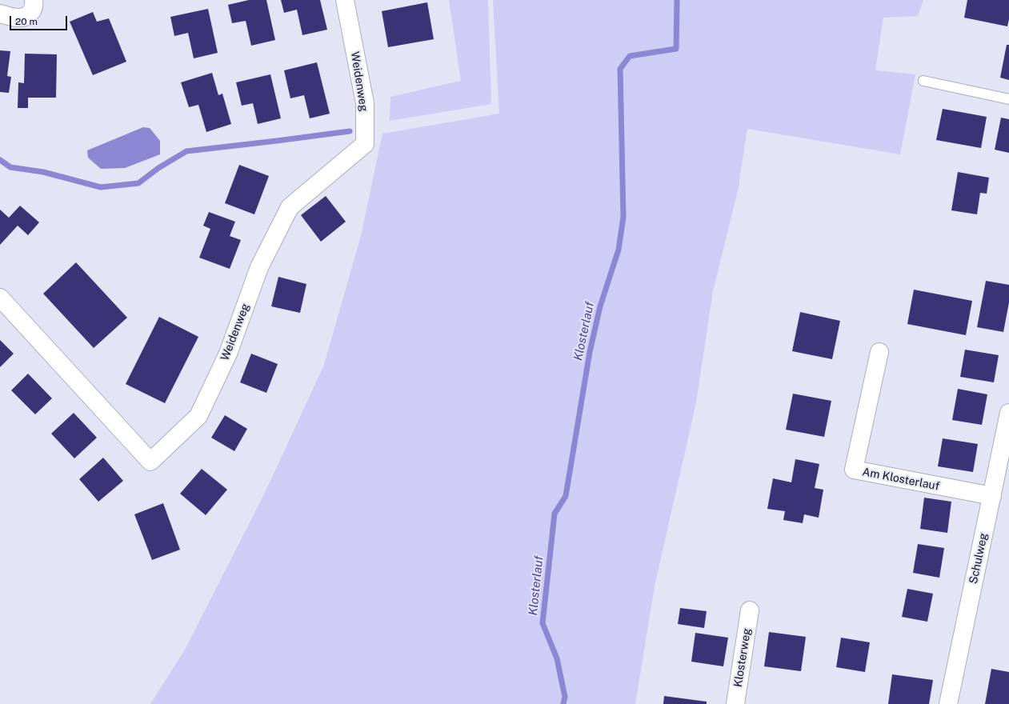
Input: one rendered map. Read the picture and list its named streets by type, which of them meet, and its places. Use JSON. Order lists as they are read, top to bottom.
{
  "streets": {
    "street": [
      "Weidenweg",
      "Am Klosterlauf",
      "Schulweg",
      "Klosterweg"
    ]
  },
  "crossings": [
    ["Am Klosterlauf", "Schulweg"]
  ],
  "water": ["Klosterlauf"],
  "scale_bar": "20 m"
}
